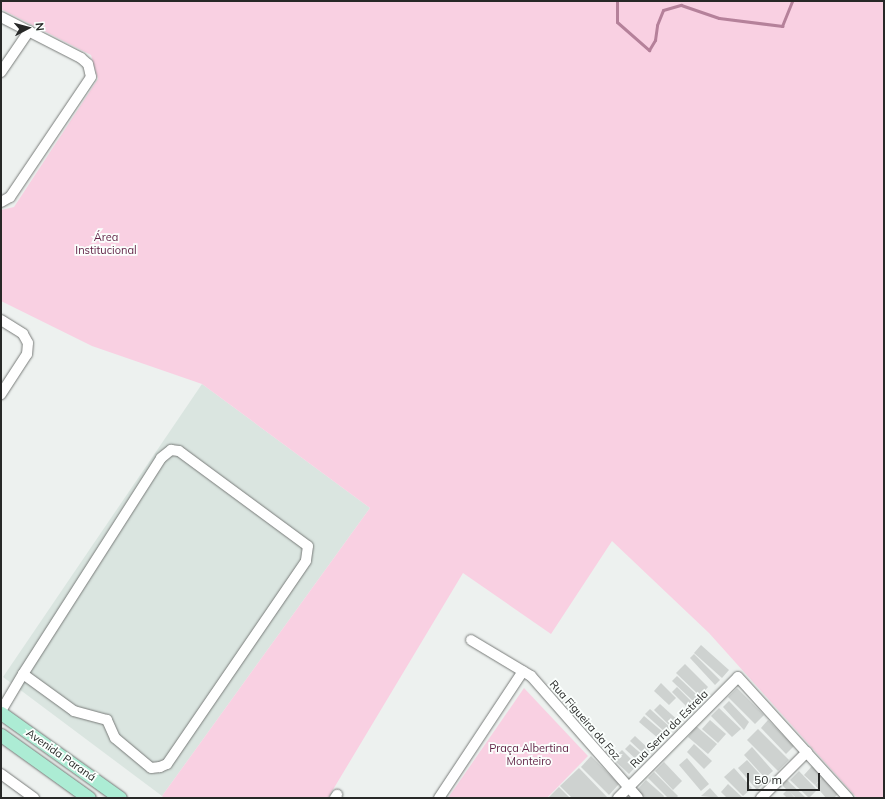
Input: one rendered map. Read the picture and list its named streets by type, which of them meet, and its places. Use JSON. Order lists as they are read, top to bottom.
{
  "streets": {
    "main road": ["Avenida Paraná"],
    "street": ["Rua Figueira da Foz", "Rua Serra da Estrela"]
  },
  "crossings": [
    ["Rua Figueira da Foz", "Rua Serra da Estrela"]
  ],
  "parks": ["Área Institucional", "Praça Albertina Monteiro"],
  "scale_bar": "50 m",
  "north": "right"
}
